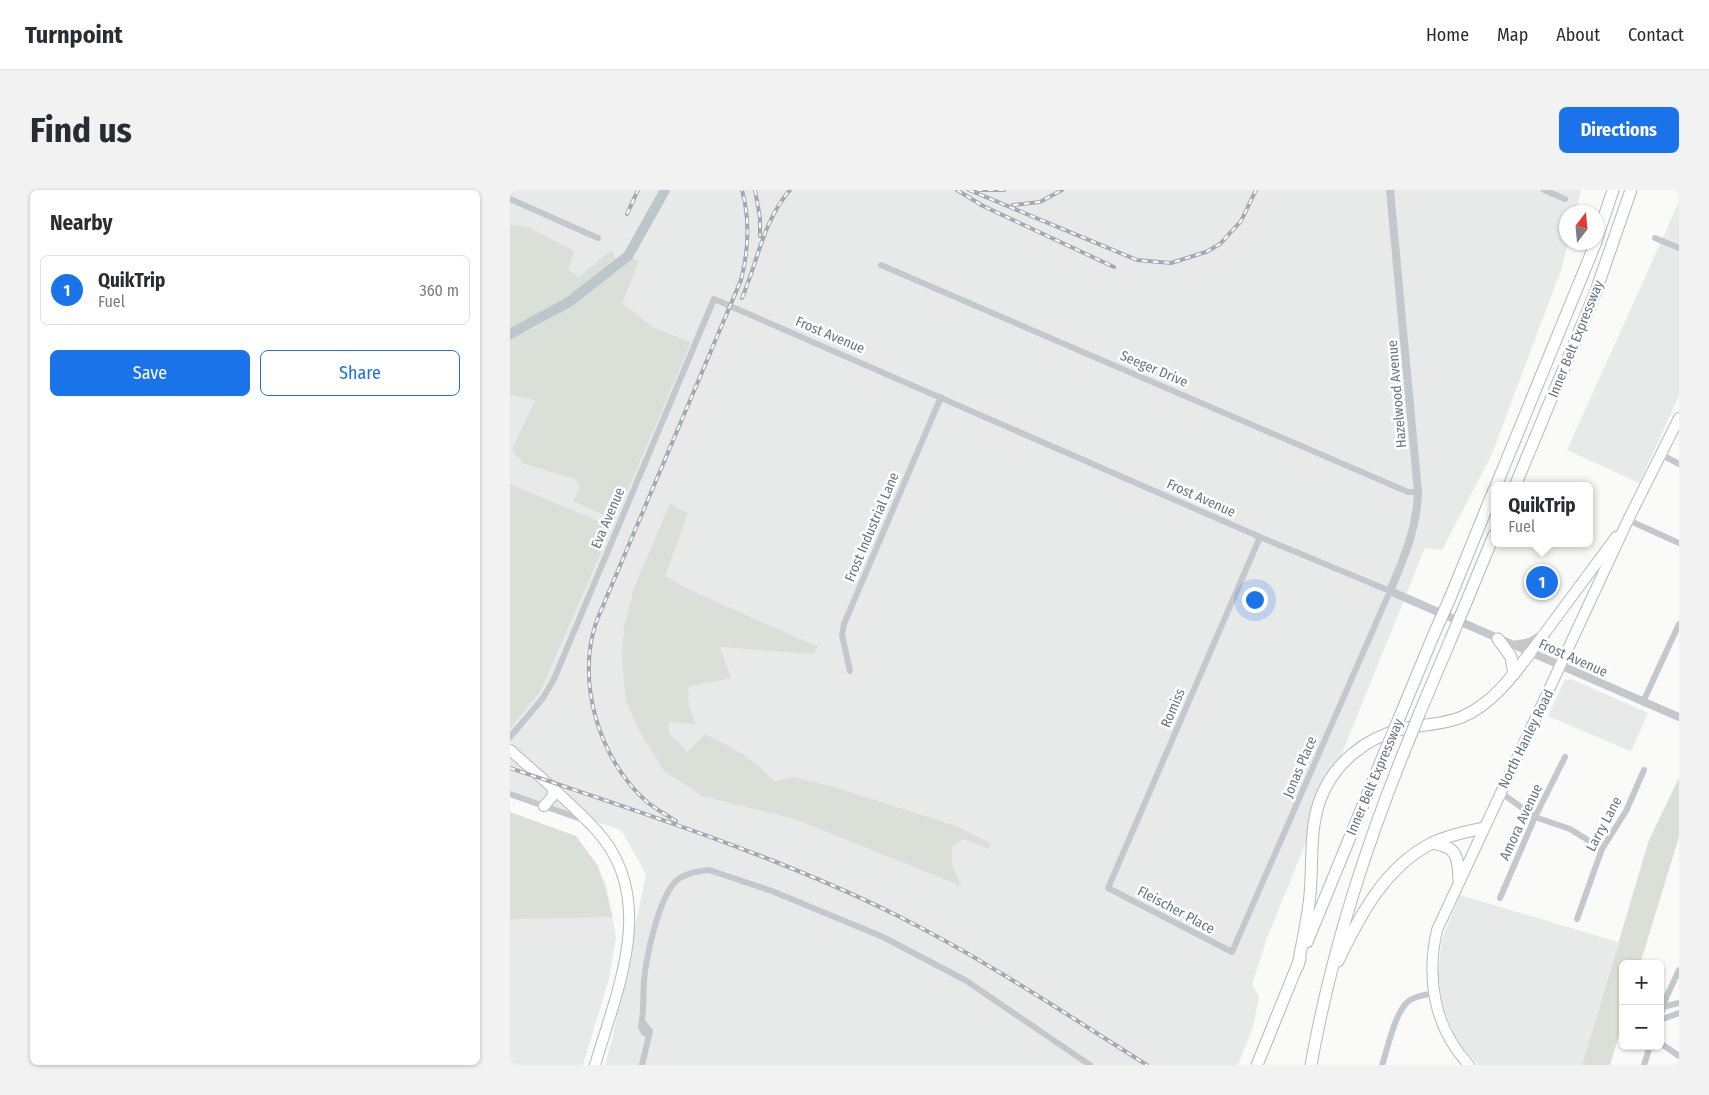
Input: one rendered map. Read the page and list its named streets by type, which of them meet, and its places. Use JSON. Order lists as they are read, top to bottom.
{
  "streets": {
    "highway": ["Inner Belt Expressway"],
    "main road": ["North Hanley Road"],
    "street": [
      "Frost Avenue",
      "Seeger Drive",
      "Hazelwood Avenue",
      "Eva Avenue",
      "Frost Industrial Lane",
      "Romiss",
      "Jonas Place",
      "Amora Avenue",
      "Larry Lane",
      "Fleischer Place"
    ]
  },
  "crossings": [
    ["Frost Avenue", "Hazelwood Avenue"],
    ["Frost Avenue", "Eva Avenue"],
    ["Frost Avenue", "Frost Industrial Lane"],
    ["Frost Avenue", "Romiss"],
    ["Frost Avenue", "North Hanley Road"],
    ["Frost Avenue", "Jonas Place"],
    ["Seeger Drive", "Hazelwood Avenue"],
    ["Hazelwood Avenue", "Jonas Place"],
    ["Romiss", "Fleischer Place"],
    ["Jonas Place", "Fleischer Place"]
  ],
  "north": "top",
  "page": {
    "header": "Turnpoint",
    "nav": [
      "Home",
      "Map",
      "About",
      "Contact"
    ],
    "buttons": [
      "Directions",
      ["Save", "Share"]
    ],
    "title": "Find us",
    "heading": "Nearby",
    "list": [
      {
        "mark": "1",
        "name": "QuikTrip",
        "note": "Fuel",
        "value": "360 m"
      }
    ],
    "popup": ["QuikTrip", "Fuel"],
    "pins": "1",
    "map_buttons": ["+", "−"]
  }
}
